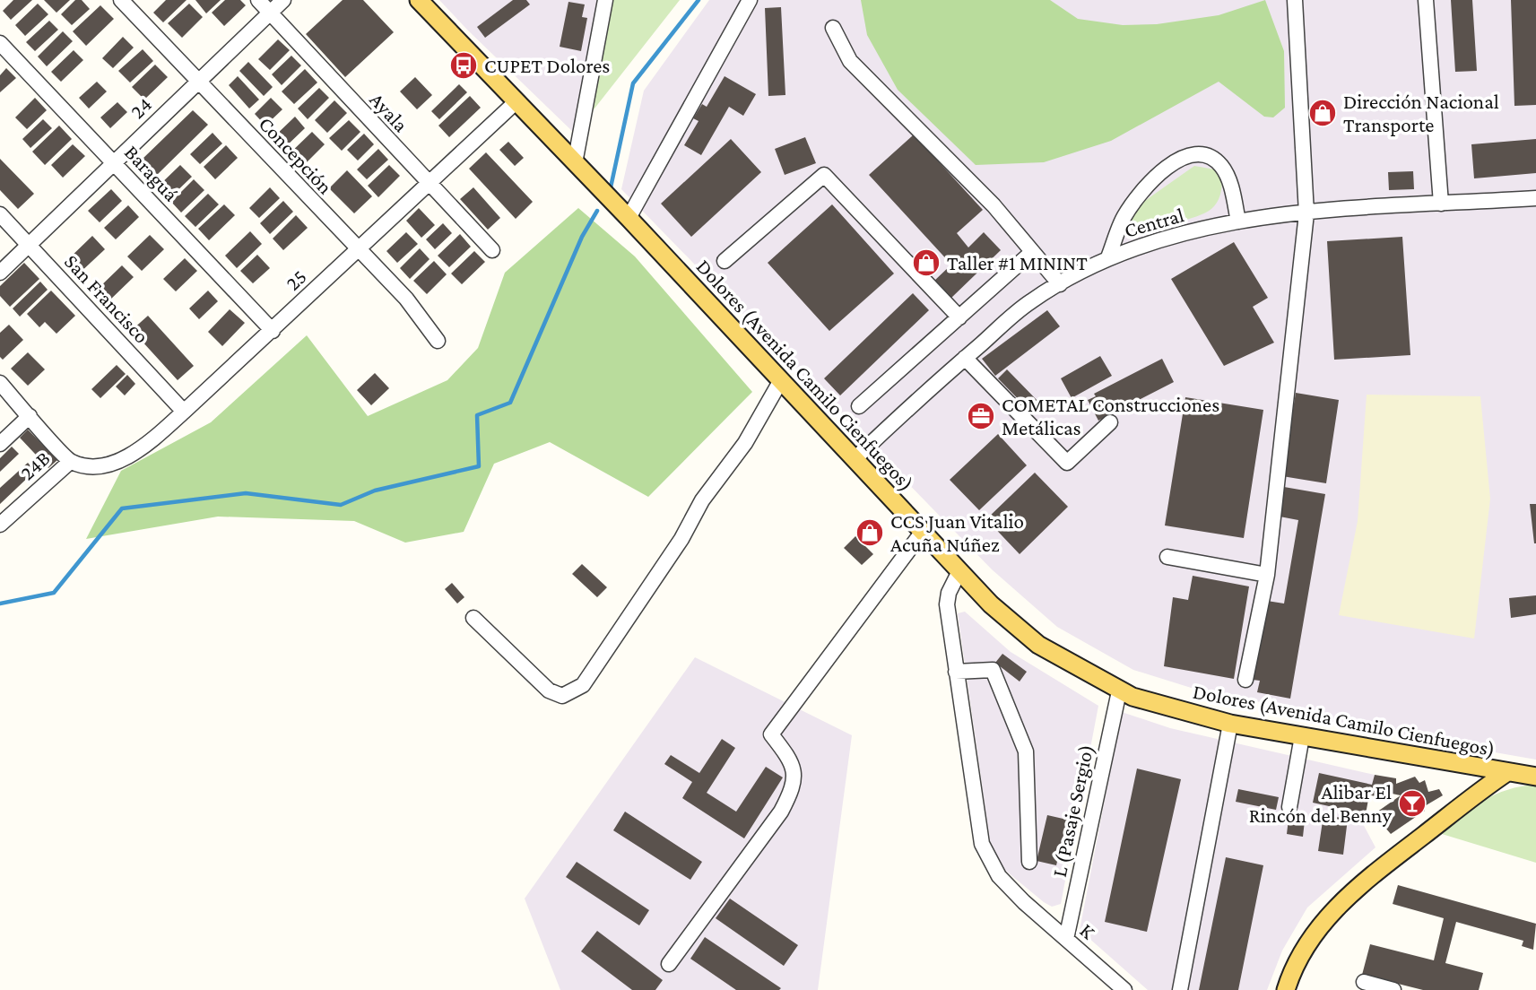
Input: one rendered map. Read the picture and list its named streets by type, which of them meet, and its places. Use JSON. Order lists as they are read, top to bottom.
{
  "streets": {
    "main road": ["Dolores (Avenida Camilo Cienfuegos)"],
    "street": [
      "24",
      "Ayala",
      "Concepción",
      "Baraguá",
      "Central",
      "25",
      "San Francisco",
      "24B",
      "L (Pasaje Sergio)",
      "K"
    ]
  },
  "crossings": [
    ["24", "Ayala"],
    ["24", "Concepción"],
    ["24", "Baraguá"],
    ["24", "San Francisco"],
    ["Ayala", "25"],
    ["Concepción", "25"],
    ["Baraguá", "25"],
    ["Central", "Dolores (Avenida Camilo Cienfuegos)"],
    ["25", "San Francisco"],
    ["25", "Dolores (Avenida Camilo Cienfuegos)"],
    ["25", "24B"],
    ["Dolores (Avenida Camilo Cienfuegos)", "L (Pasaje Sergio)"],
    ["Dolores (Avenida Camilo Cienfuegos)", "K"],
    ["L (Pasaje Sergio)", "K"]
  ],
  "places": {
    "bus stop": ["CUPET Dolores"],
    "shop": ["Dirección Nacional Transporte", "Taller #1 MININT", "CCS Juan Vitalio Acuña Núñez"],
    "office": ["COMETAL Construcciones Metálicas"],
    "bar": ["Alibar El Rincón del Benny"]
  }
}
